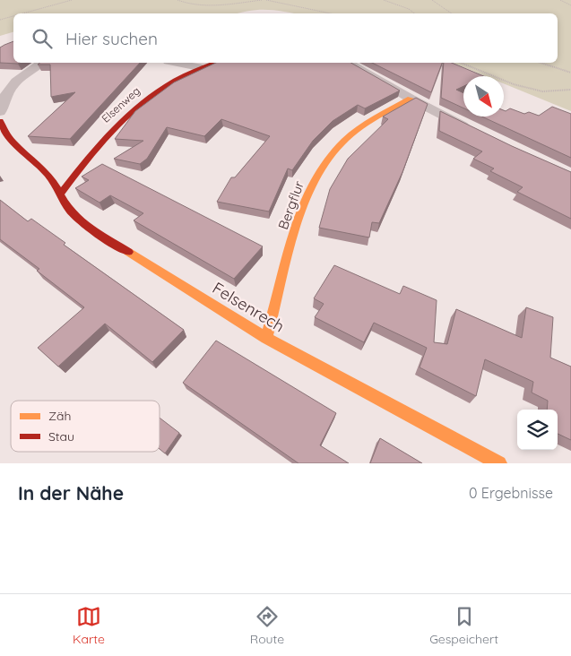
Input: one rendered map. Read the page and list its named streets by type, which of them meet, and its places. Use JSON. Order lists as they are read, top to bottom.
{
  "streets": {
    "street": ["Elsenweg", "Bergflur", "Felsenrech"]
  },
  "crossings": [
    ["Elsenweg", "Felsenrech"],
    ["Bergflur", "Felsenrech"]
  ],
  "legend": ["Zäh", "Stau"],
  "north": "bottom right",
  "page": {
    "search": "Hier suchen",
    "heading": ["In der Nähe", "0 Ergebnisse"],
    "nav": ["Karte", "Route", "Gespeichert"]
  }
}
